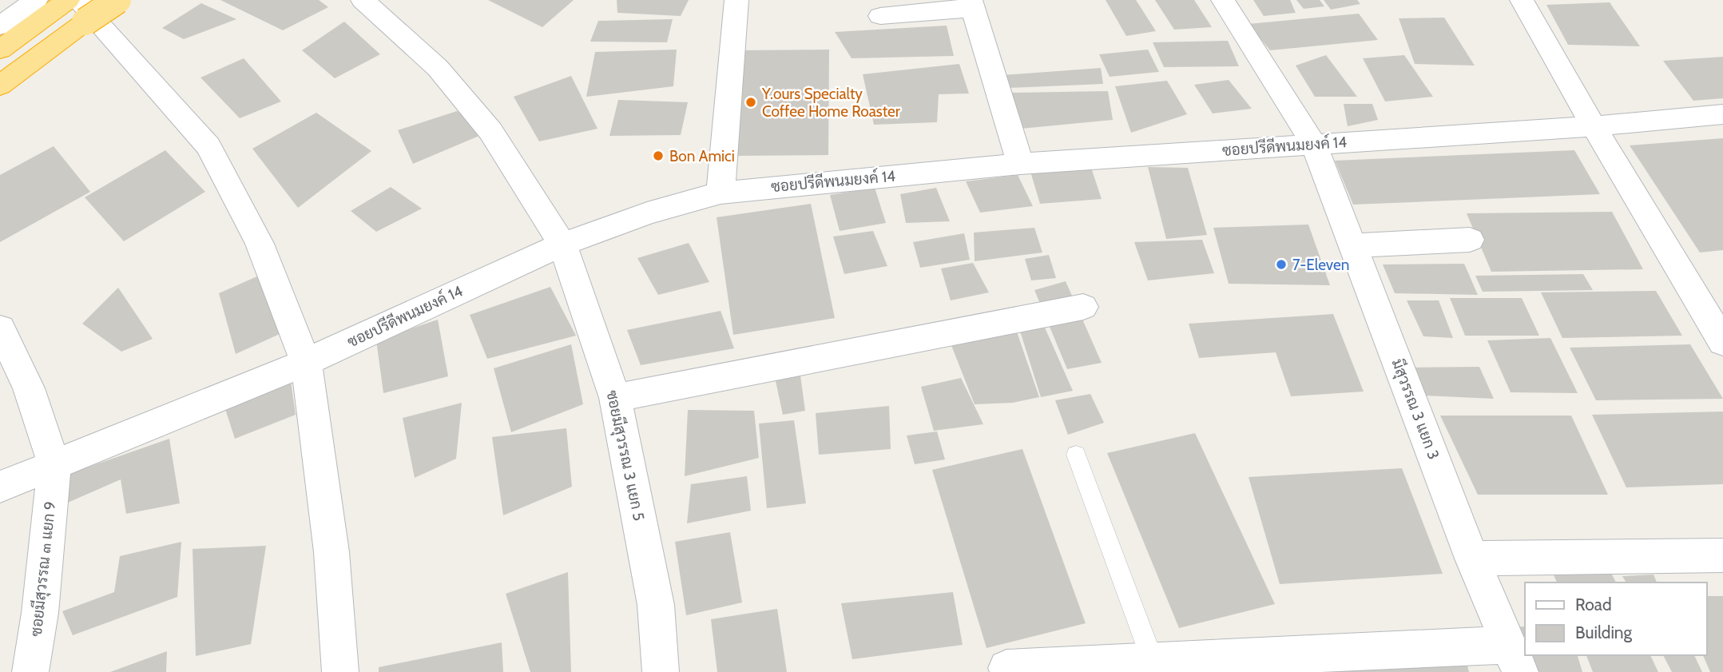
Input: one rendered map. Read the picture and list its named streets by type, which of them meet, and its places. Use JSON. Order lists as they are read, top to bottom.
{
  "streets": {
    "street": [
      "ซอยปรีดีพนมยงค์ 14",
      "มีสุวรรณ 3 แยก 3",
      "ซอยมีสุวรรณ 3 แยก 5",
      "ซอยมีสุวรรณ ๓ แยก 9"
    ]
  },
  "crossings": [
    ["ซอยปรีดีพนมยงค์ 14", "มีสุวรรณ 3 แยก 3"],
    ["ซอยปรีดีพนมยงค์ 14", "ซอยมีสุวรรณ 3 แยก 5"],
    ["ซอยปรีดีพนมยงค์ 14", "ซอยมีสุวรรณ ๓ แยก 9"]
  ],
  "places": ["Y.ours Specialty Coffee Home Roaster", "Bon Amici", "7-Eleven"],
  "legend": ["Road", "Building"]
}
